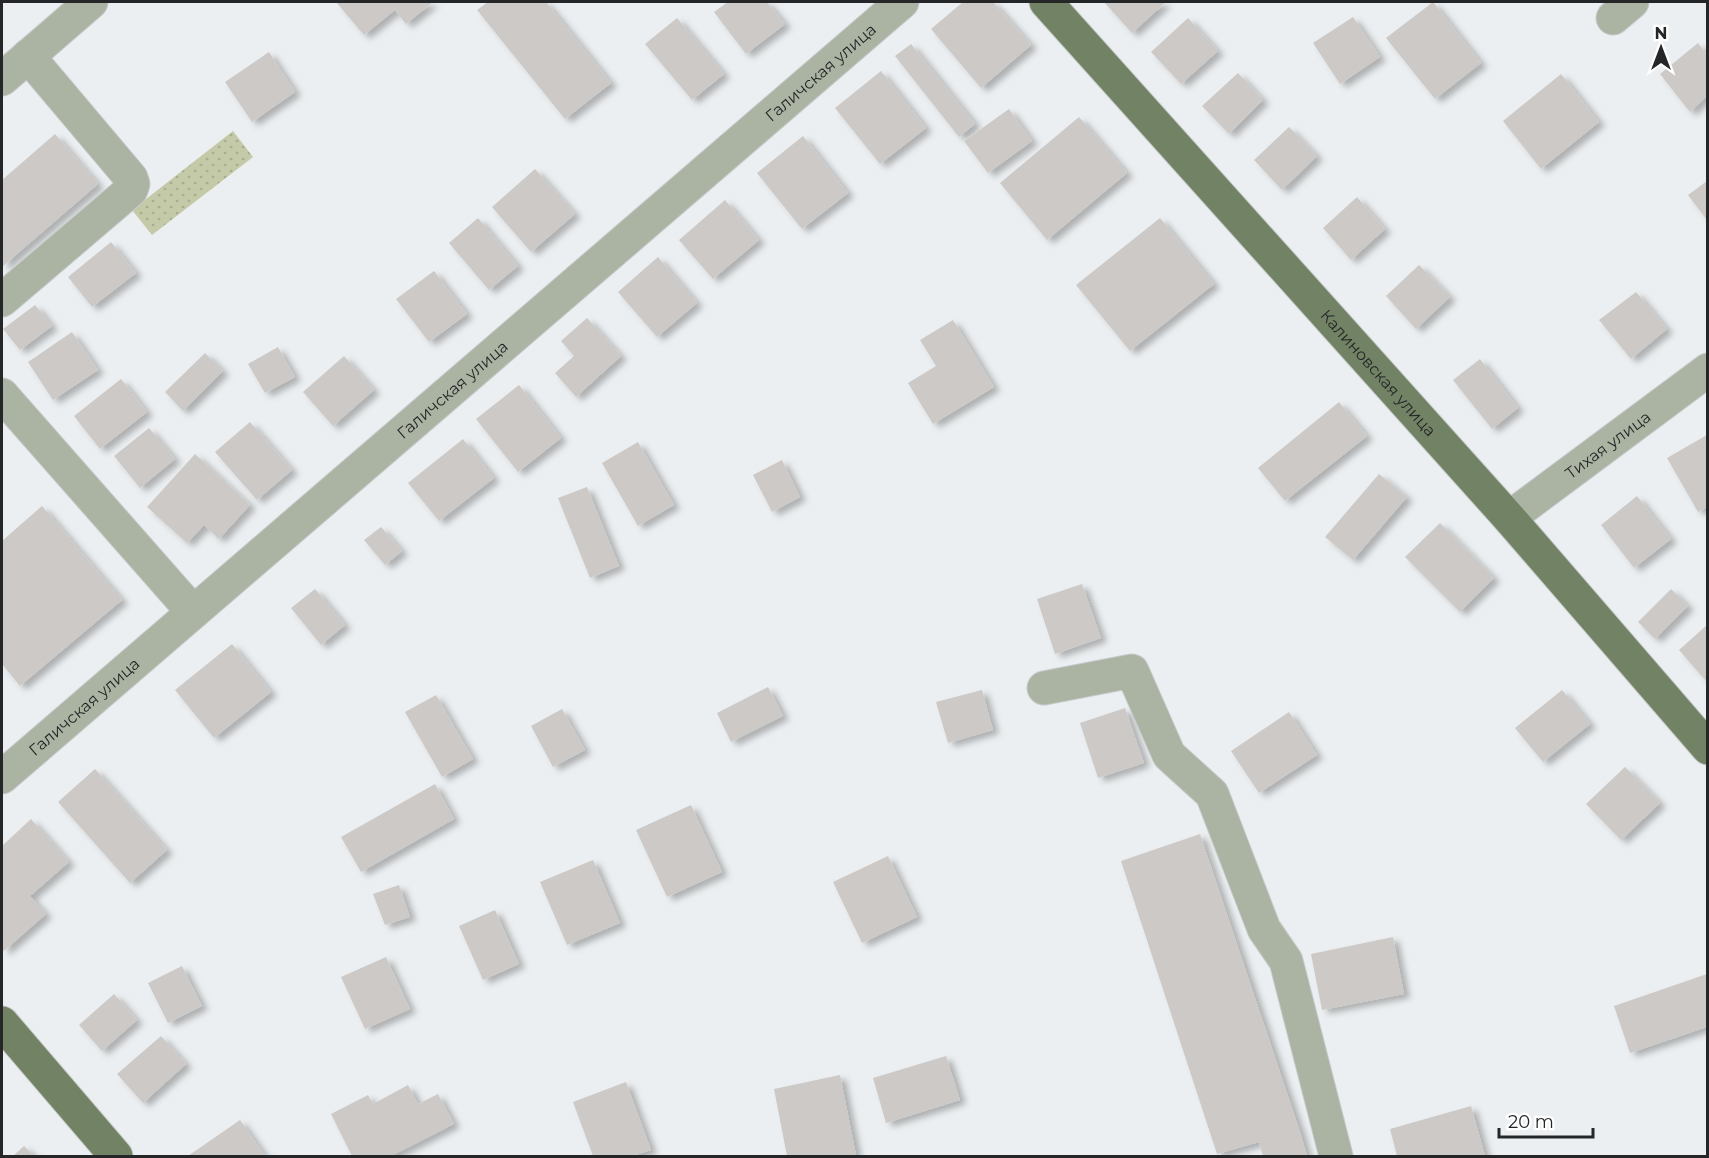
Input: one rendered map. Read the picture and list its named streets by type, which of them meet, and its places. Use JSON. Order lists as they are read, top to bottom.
{
  "streets": {
    "main road": ["Калиновская улица"],
    "street": ["Галичская улица", "Тихая улица"]
  },
  "crossings": [
    ["Калиновская улица", "Тихая улица"]
  ],
  "scale_bar": "20 m",
  "north": "top"
}
